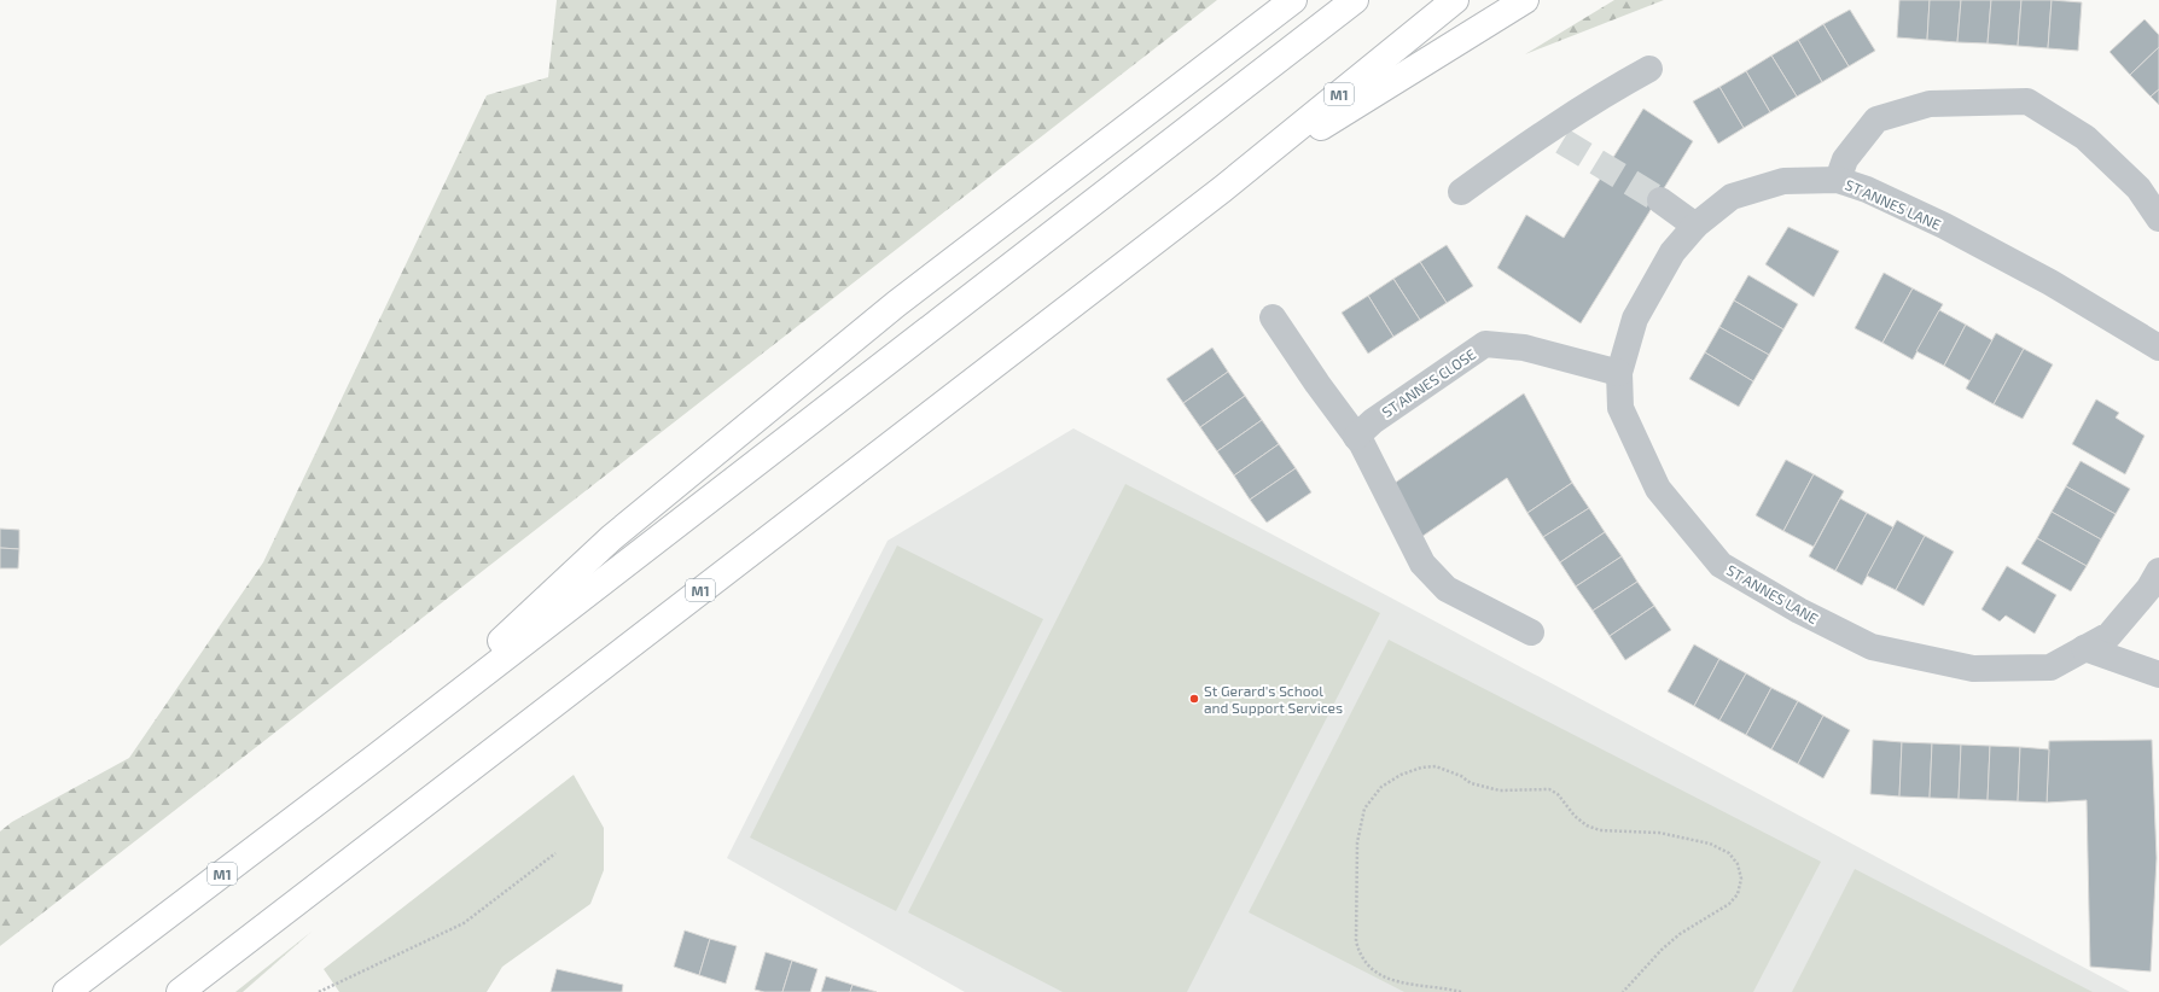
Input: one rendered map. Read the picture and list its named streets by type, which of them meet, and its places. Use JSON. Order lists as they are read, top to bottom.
{
  "streets": {
    "highway": ["M1"],
    "street": ["ST ANNES LANE", "ST ANNES CLOSE"]
  },
  "crossings": [
    ["ST ANNES LANE", "ST ANNES CLOSE"]
  ],
  "places": ["St Gerard's School and Support Services"]
}
